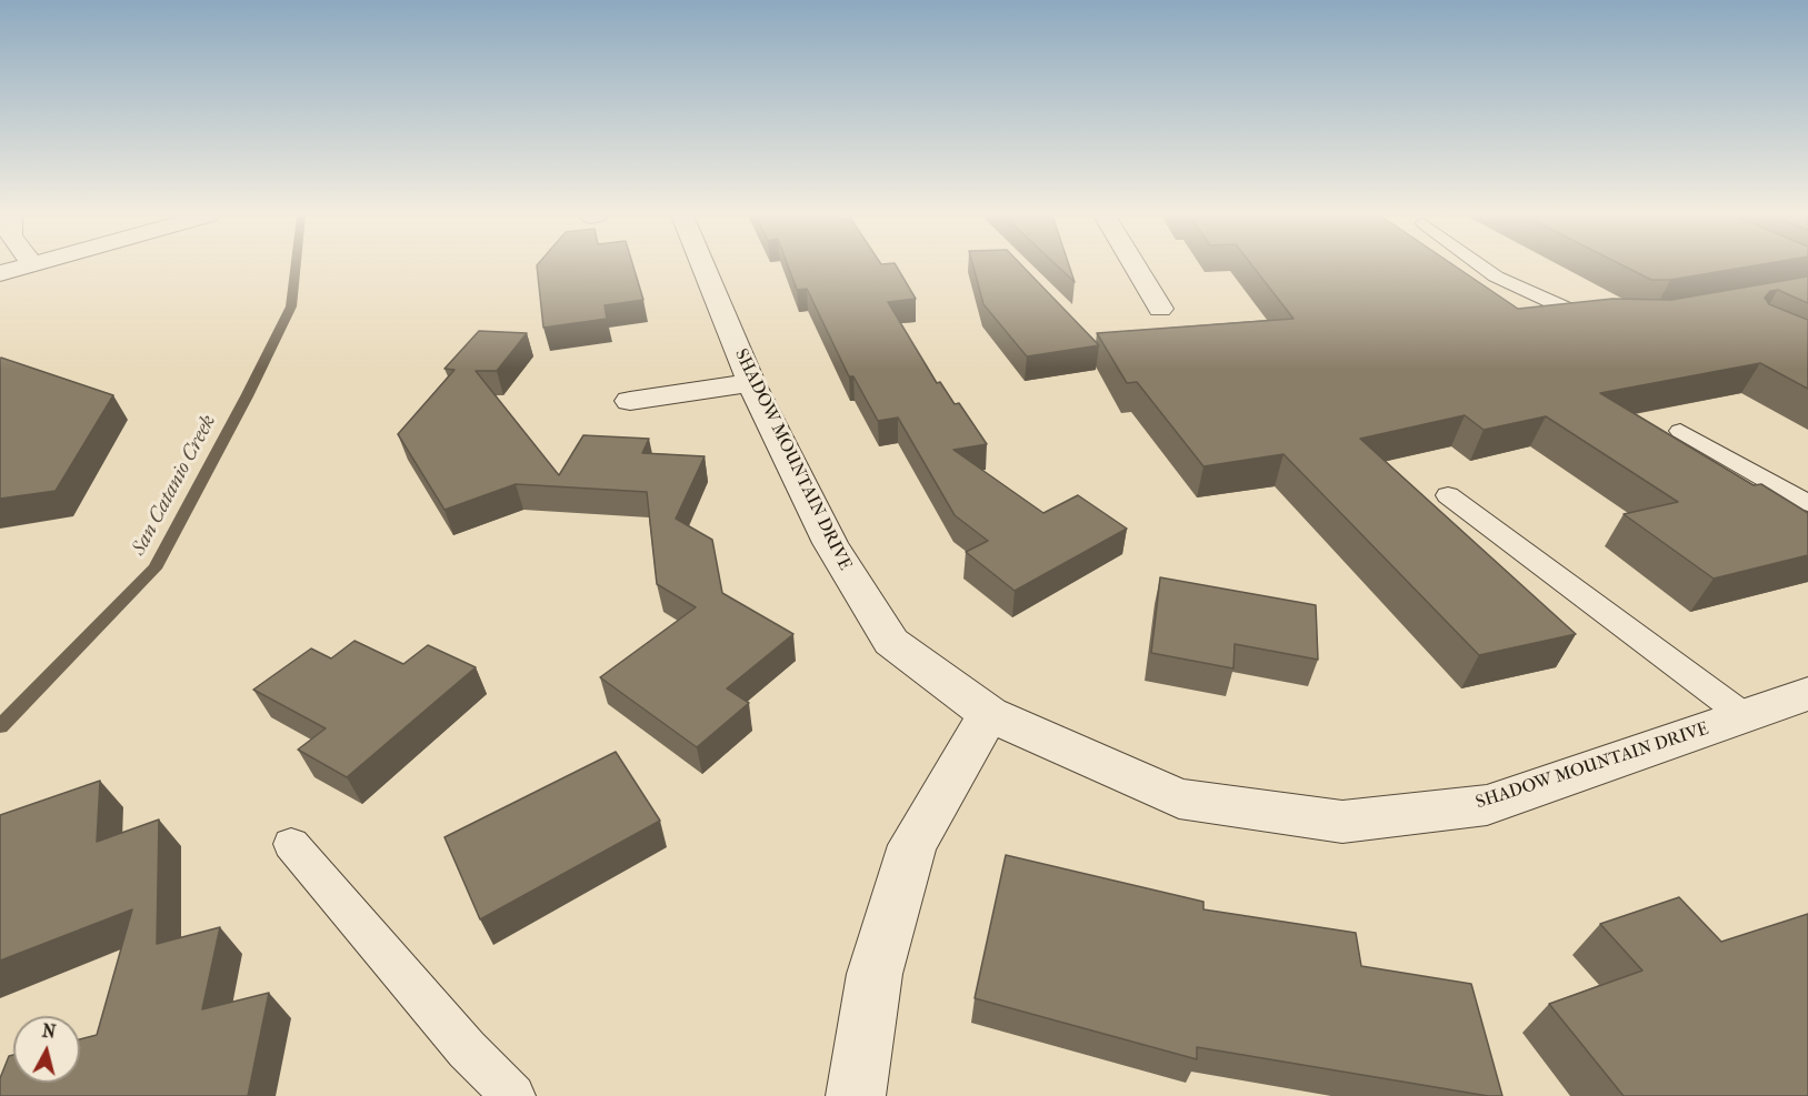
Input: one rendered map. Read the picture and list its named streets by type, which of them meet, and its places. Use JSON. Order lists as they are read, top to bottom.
{
  "streets": {
    "street": ["SHADOW MOUNTAIN DRIVE"]
  },
  "water": ["San Catanio Creek"],
  "north": "top"
}
